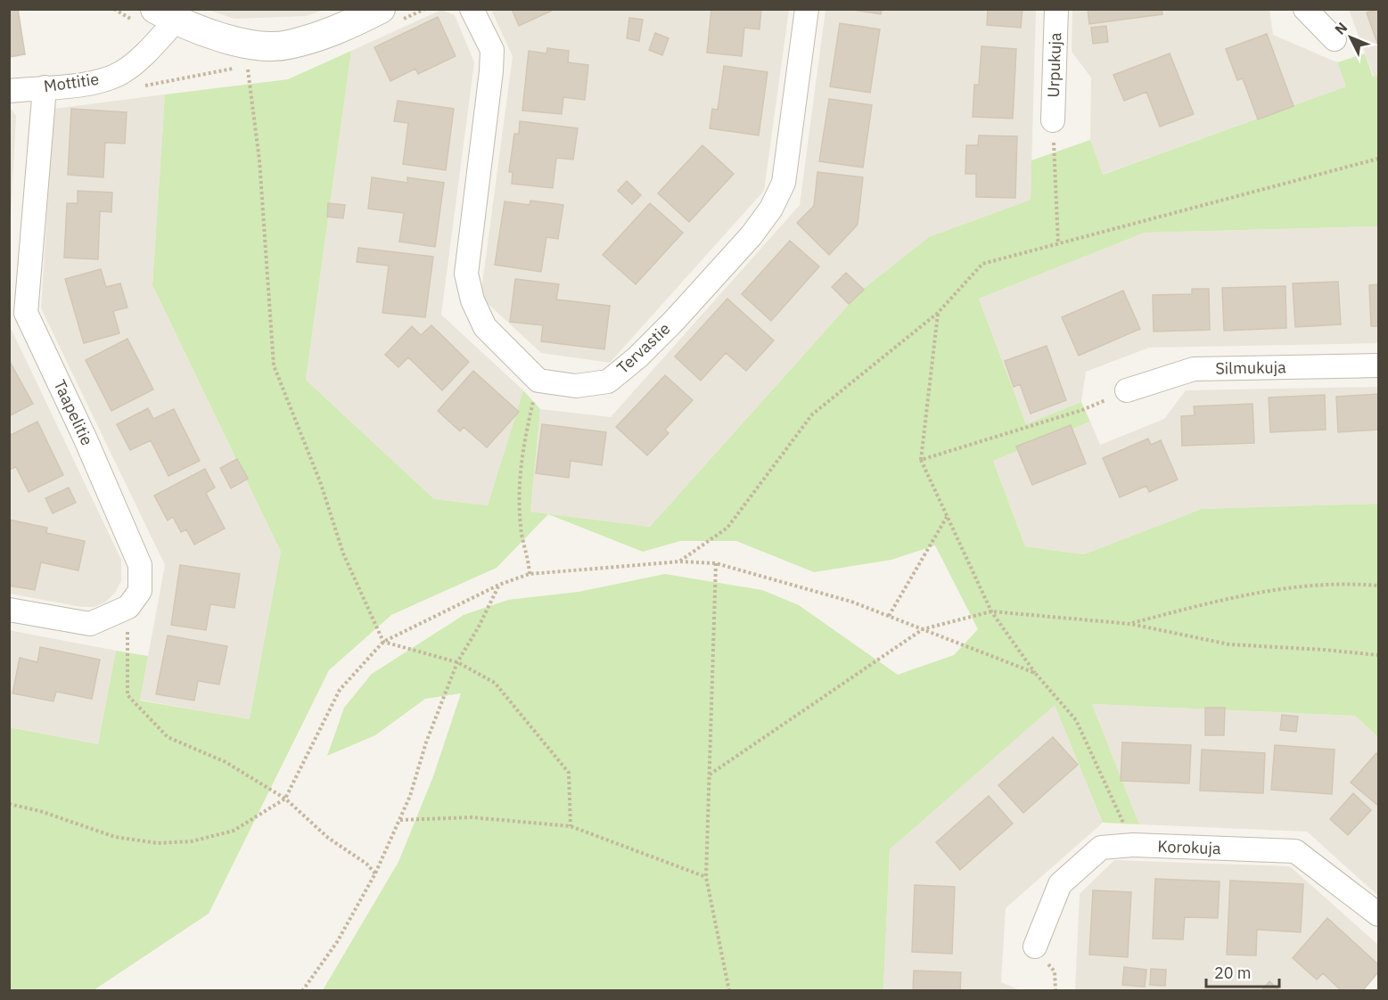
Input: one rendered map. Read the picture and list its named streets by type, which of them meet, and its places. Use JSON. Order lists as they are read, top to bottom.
{
  "streets": {
    "street": [
      "Urpukuja",
      "Mottitie",
      "Tervastie",
      "Silmukuja",
      "Taapelitie",
      "Korokuja"
    ]
  },
  "crossings": [
    ["Mottitie", "Taapelitie"]
  ],
  "scale_bar": "20 m",
  "north": "top left"
}
